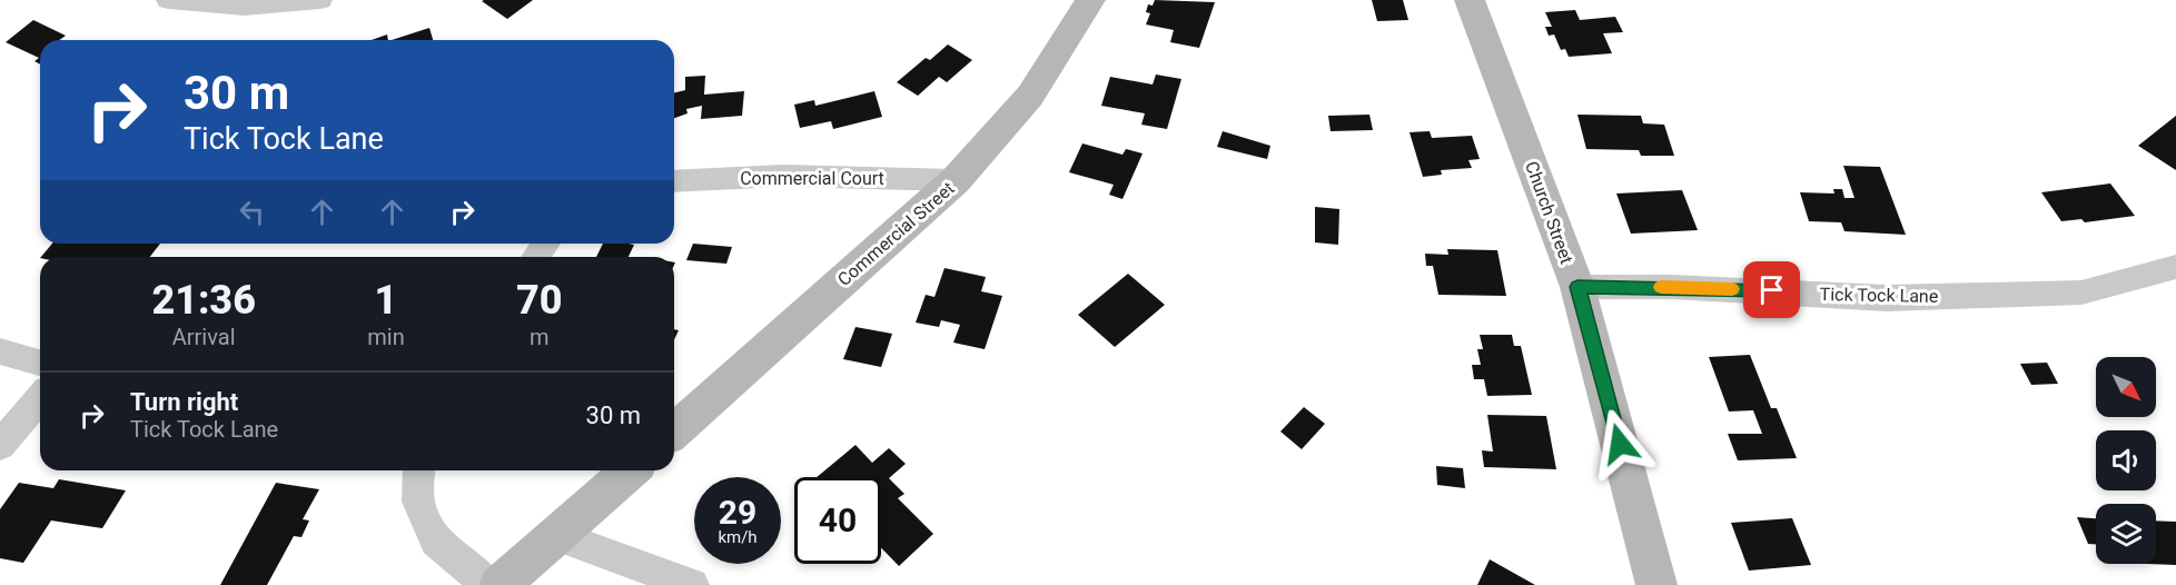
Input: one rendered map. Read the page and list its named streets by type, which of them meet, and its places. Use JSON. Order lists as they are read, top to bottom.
{
  "streets": {
    "main road": ["Church Street", "Commercial Street"],
    "street": ["Commercial Court", "Tick Tock Lane"]
  },
  "crossings": [
    ["Commercial Court", "Commercial Street"],
    ["Church Street", "Tick Tock Lane"]
  ],
  "north": "bottom right",
  "page": {
    "turn": ["30 m", "Tick Tock Lane"],
    "eta": [
      "21:36",
      "Arrival",
      "1",
      "min",
      "70",
      "m"
    ],
    "list": [
      {
        "name": "Turn right",
        "note": "Tick Tock Lane",
        "value": "30 m"
      }
    ],
    "speed": "29 km/h",
    "limit": "40"
  }
}
